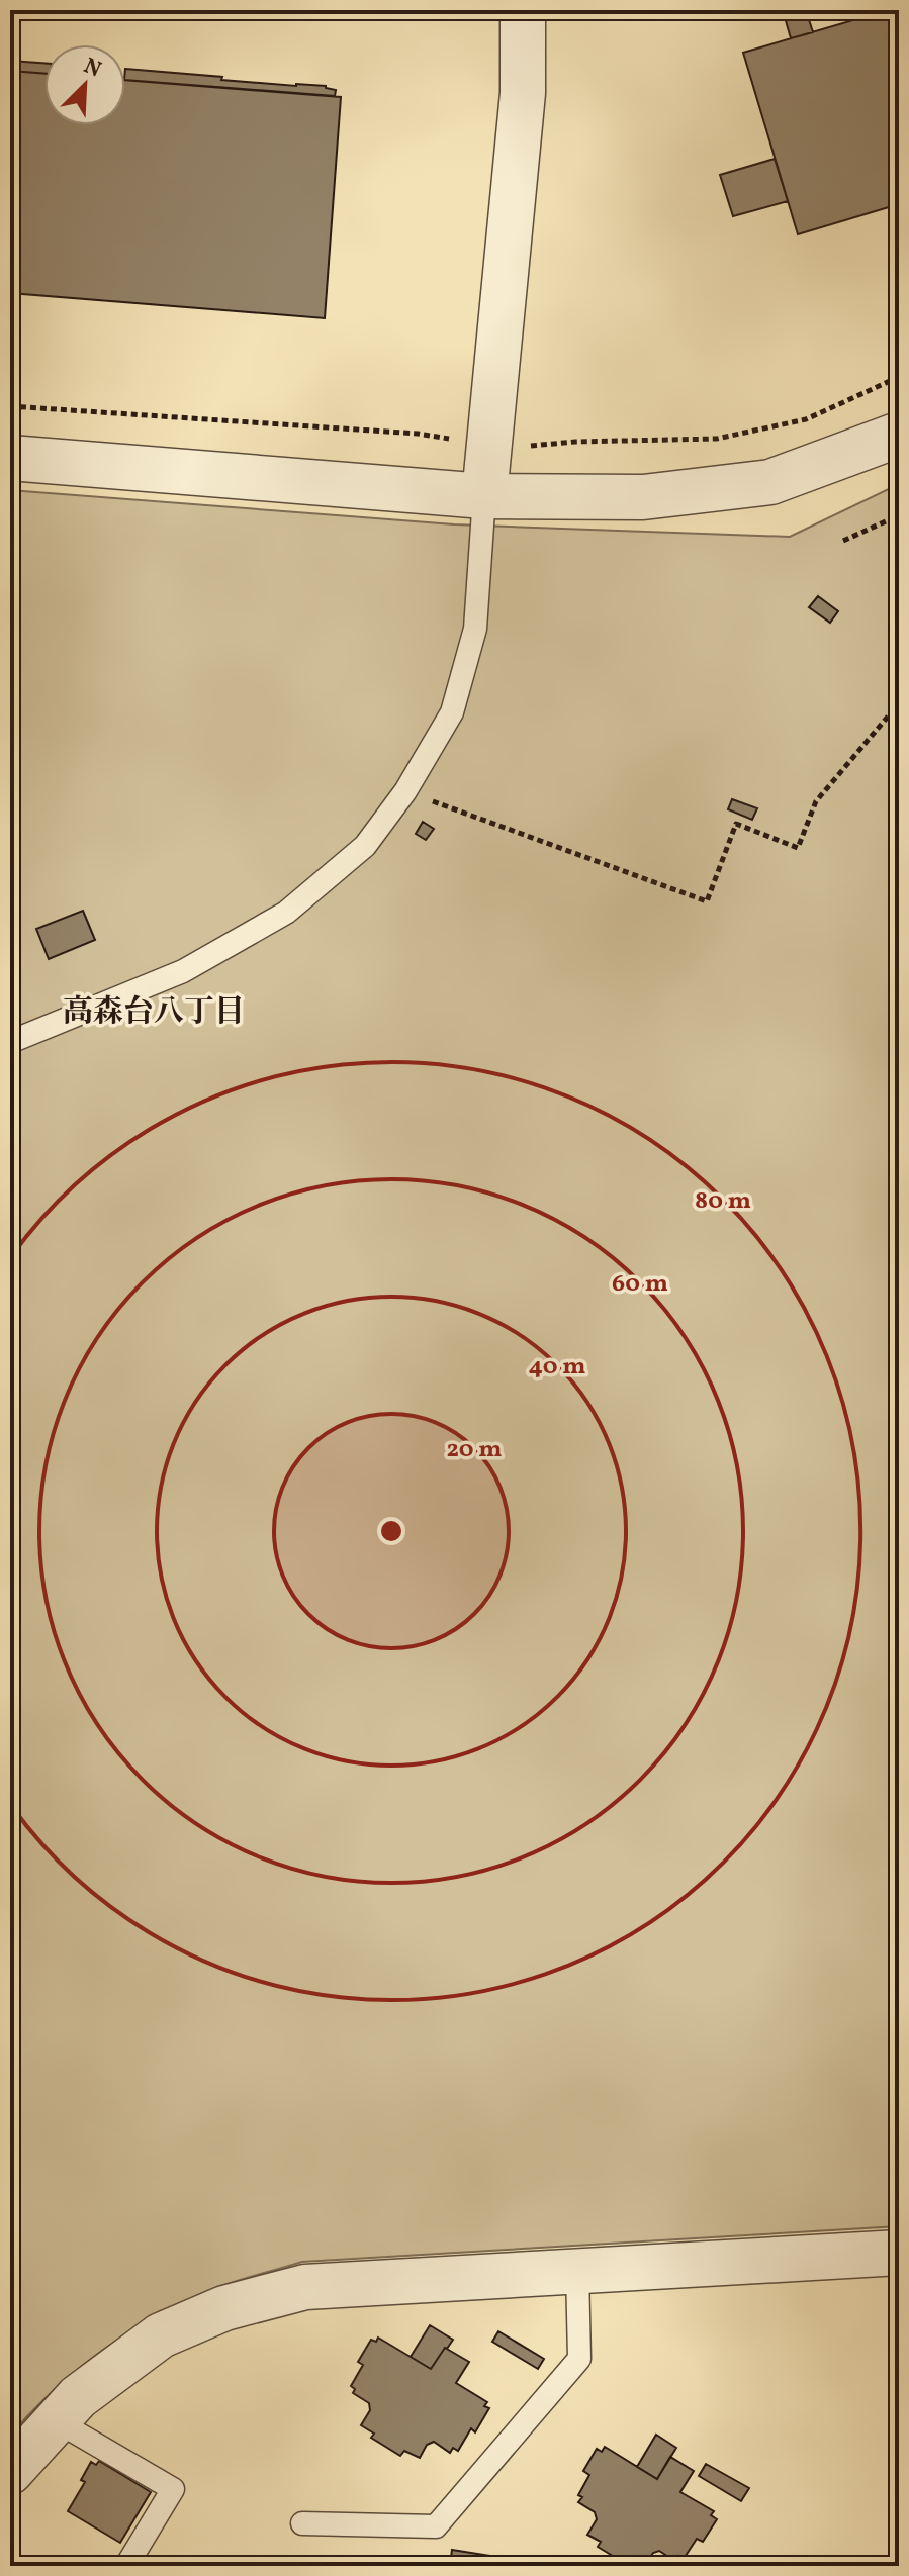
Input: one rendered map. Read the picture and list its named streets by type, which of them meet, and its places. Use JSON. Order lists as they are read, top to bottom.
{
  "districts": ["高森台八丁目"],
  "north": "top right",
  "rings": [
    "80 m",
    "60 m",
    "40 m",
    "20 m"
  ]
}
